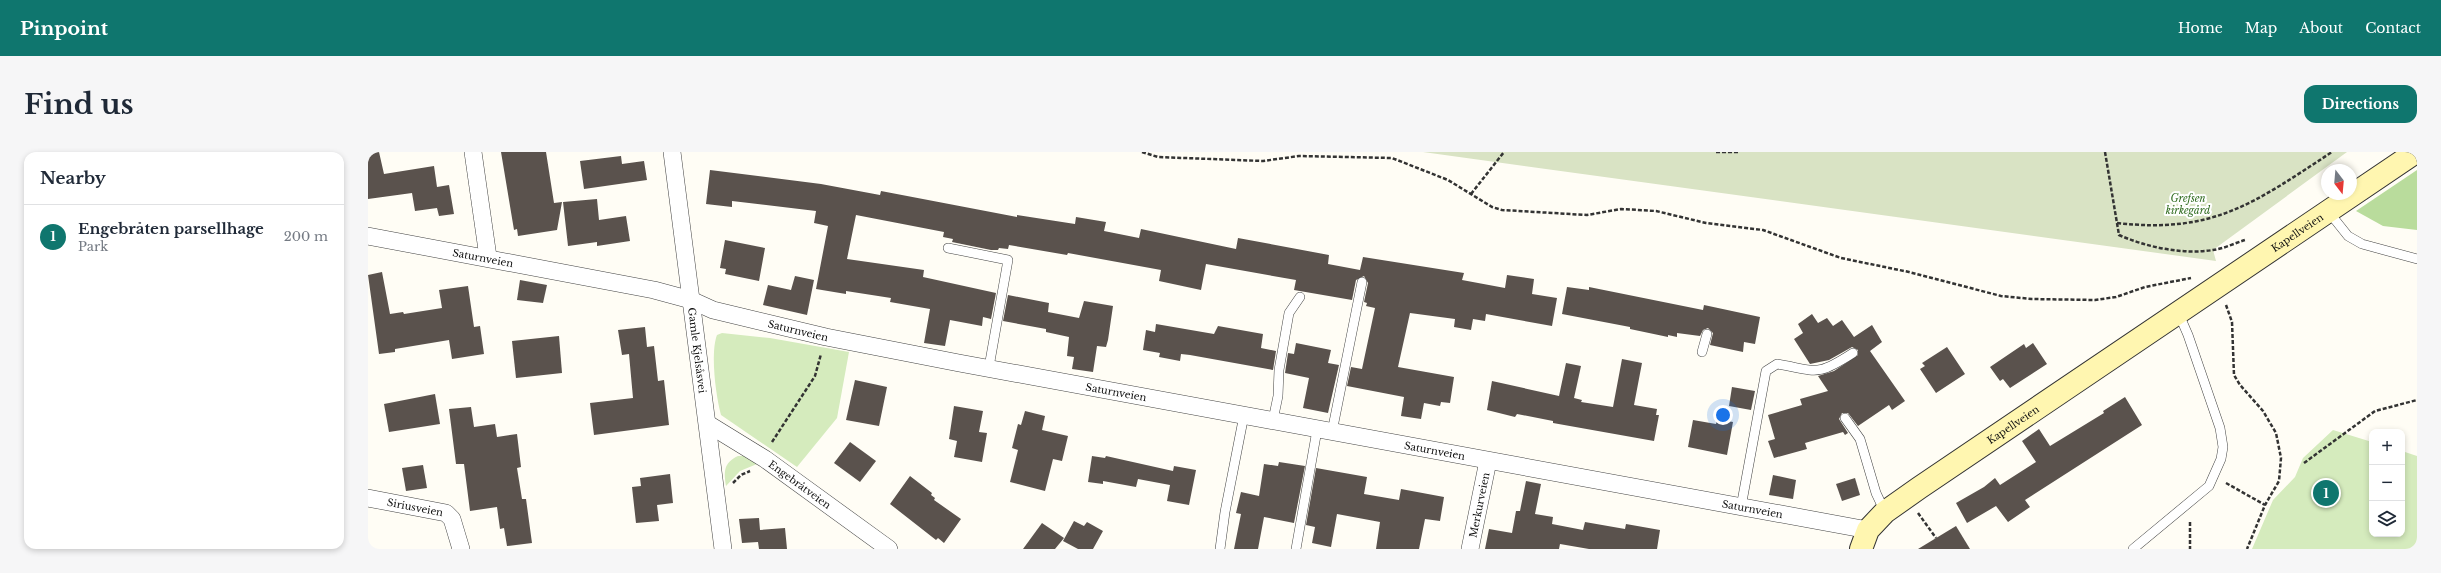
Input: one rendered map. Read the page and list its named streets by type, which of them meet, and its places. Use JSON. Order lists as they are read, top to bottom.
{
  "streets": {
    "street": [
      "Kapellveien",
      "Saturnveien",
      "Gamle Kjelsåsvei",
      "Engebråtveien",
      "Merkurveien",
      "Siriusveien"
    ]
  },
  "crossings": [
    ["Kapellveien", "Saturnveien"],
    ["Saturnveien", "Gamle Kjelsåsvei"],
    ["Saturnveien", "Merkurveien"],
    ["Gamle Kjelsåsvei", "Engebråtveien"]
  ],
  "parks": ["Grefsen kirkegård"],
  "north": "bottom",
  "page": {
    "header": "Pinpoint",
    "nav": [
      "Home",
      "Map",
      "About",
      "Contact"
    ],
    "buttons": "Directions",
    "title": "Find us",
    "heading": "Nearby",
    "list": [
      {
        "mark": "1",
        "name": "Engebråten parsellhage",
        "note": "Park",
        "value": "200 m"
      }
    ],
    "map_buttons": ["+", "−"],
    "pins": "1"
  }
}
